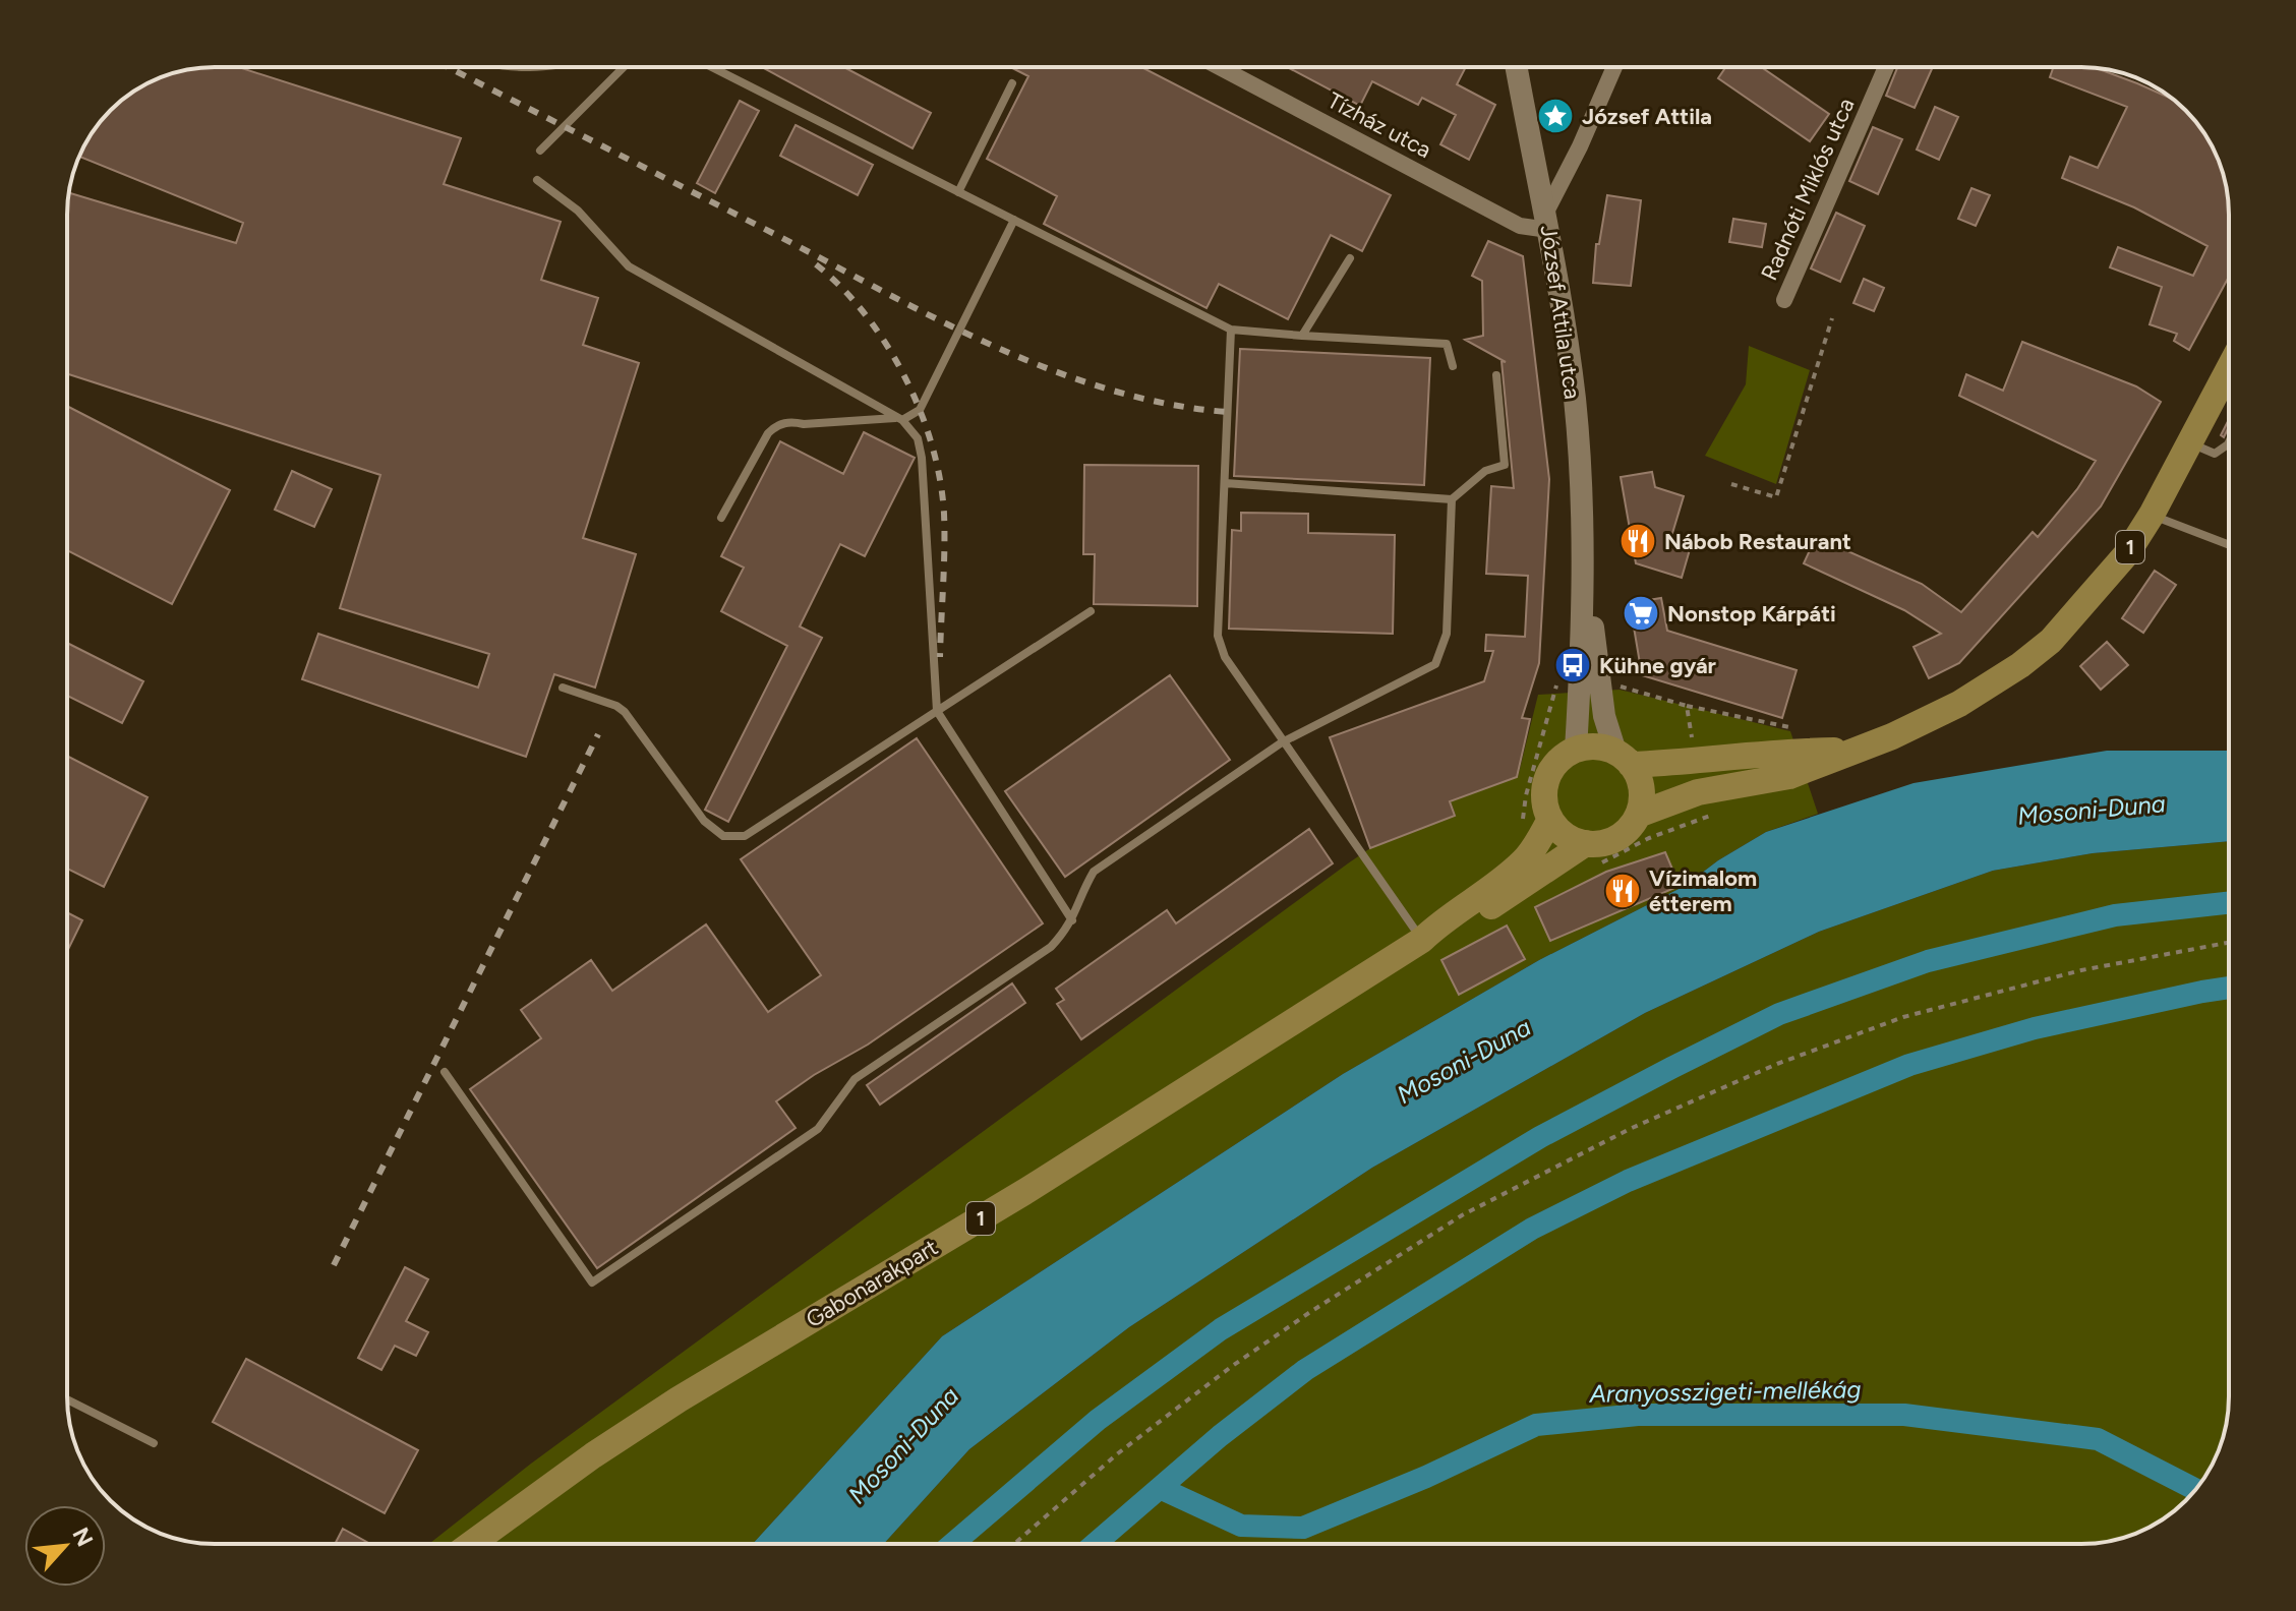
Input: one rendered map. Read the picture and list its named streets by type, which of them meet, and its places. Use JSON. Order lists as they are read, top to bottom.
{
  "streets": {
    "main road": ["1", "Gabonarakpart"],
    "street": ["Tízház utca", "Radnóti Miklós utca", "József Attila utca"]
  },
  "crossings": [
    ["Tízház utca", "József Attila utca"],
    ["József Attila utca", "1"],
    ["1", "Gabonarakpart"]
  ],
  "water": ["Mosoni-Duna", "Aranyosszigeti-mellékág"],
  "places": {
    "place": ["József Attila"],
    "restaurant": ["Nábob Restaurant", "Vízimalom étterem"],
    "supermarket": ["Nonstop Kárpáti"],
    "bus stop": ["Kühne gyár"]
  },
  "north": "top right"
}
